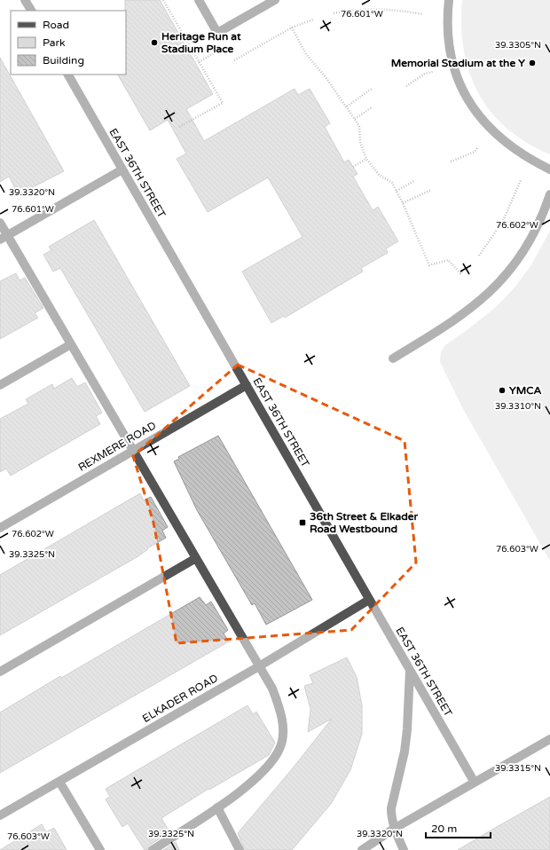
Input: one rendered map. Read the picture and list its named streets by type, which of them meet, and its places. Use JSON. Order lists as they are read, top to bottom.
{
  "streets": {
    "street": ["EAST 36TH STREET", "REXMERE ROAD", "ELKADER ROAD"]
  },
  "crossings": [
    ["EAST 36TH STREET", "REXMERE ROAD"],
    ["EAST 36TH STREET", "ELKADER ROAD"]
  ],
  "places": {
    "other": ["Heritage Run at Stadium Place", "Memorial Stadium at the Y", "YMCA"],
    "transit": ["36th Street & Elkader Road Westbound"]
  },
  "legend": ["Road", "Park", "Building"],
  "scale_bar": "20 m",
  "coordinates": [
    "76.601°W",
    "39.3305°N",
    "39.3320°N",
    "76.602°W",
    "39.3310°N",
    "76.603°W",
    "39.3325°N",
    "39.3315°N"
  ]
}
